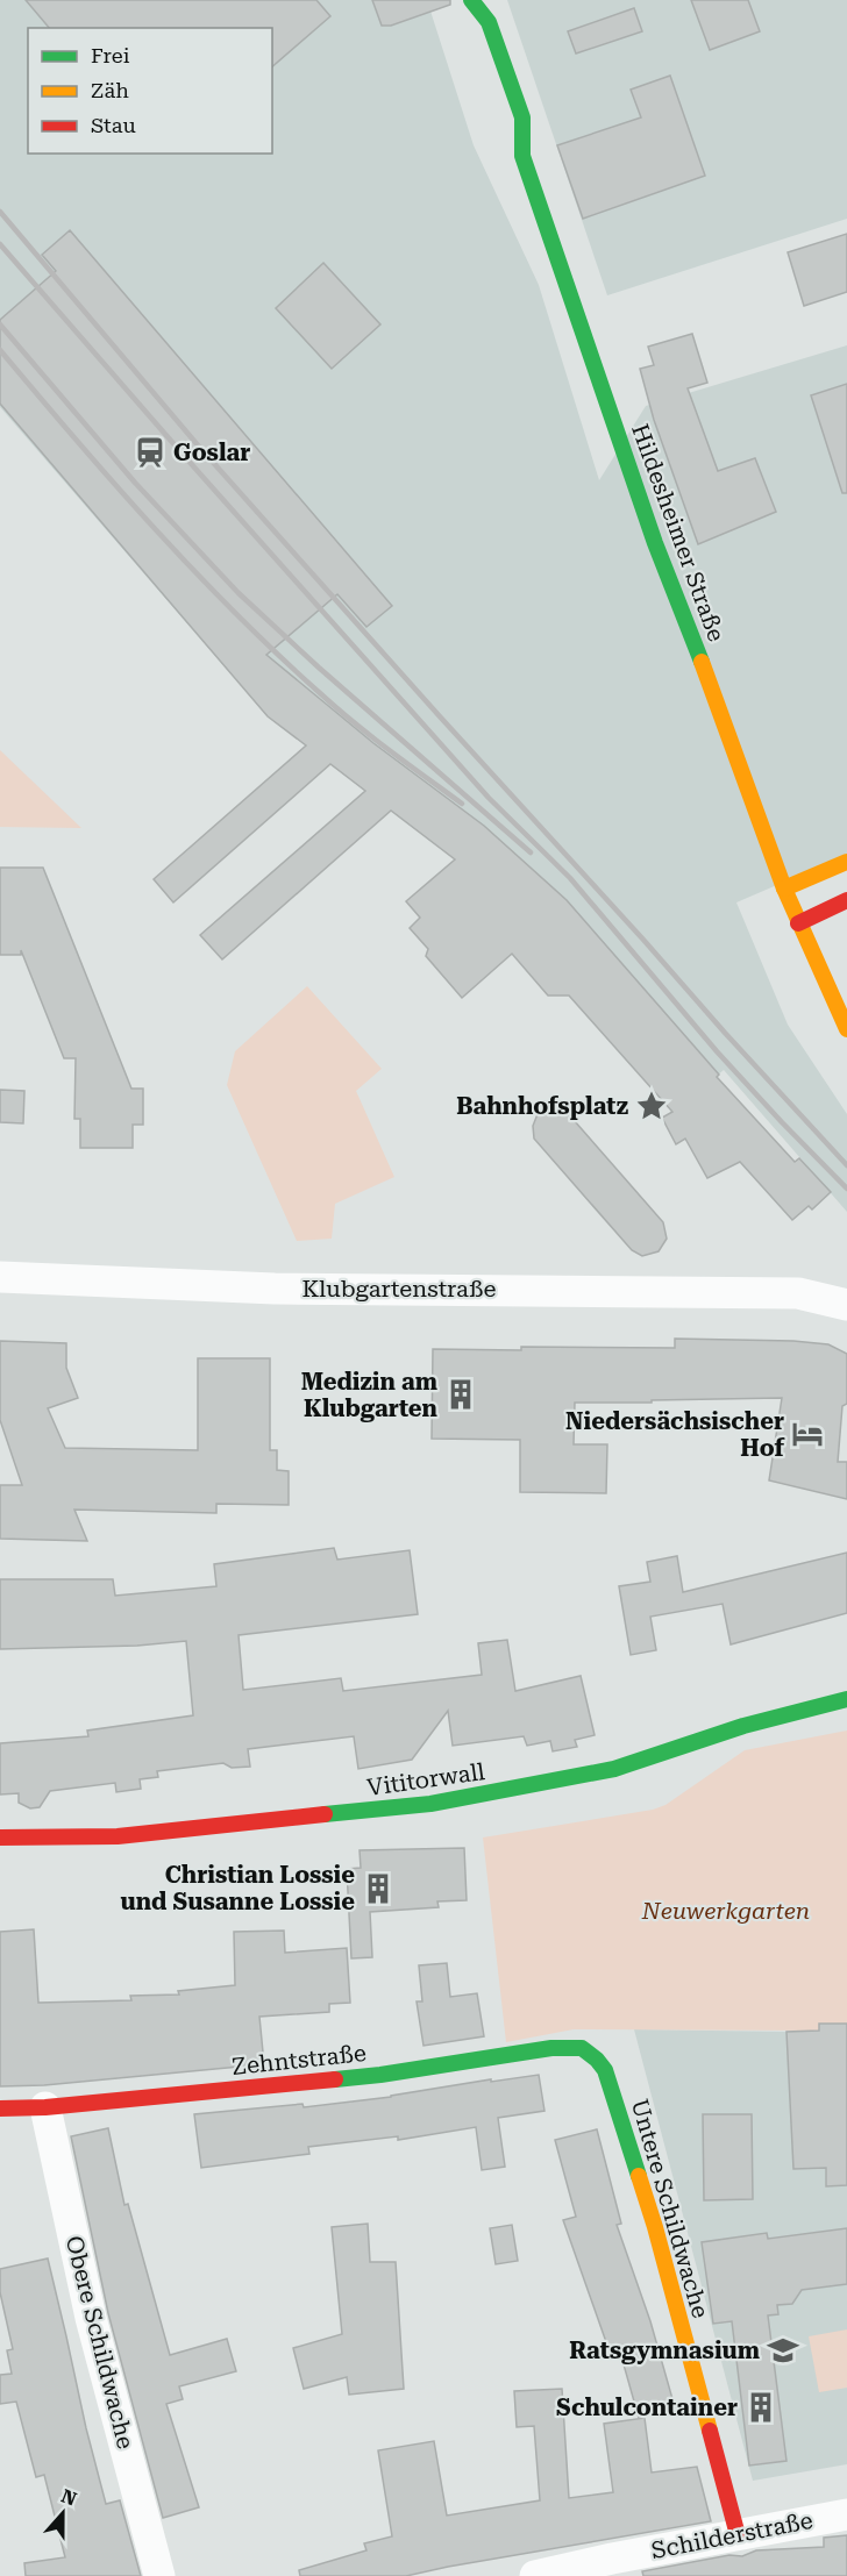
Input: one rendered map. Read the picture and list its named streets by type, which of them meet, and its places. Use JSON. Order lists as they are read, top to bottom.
{
  "streets": {
    "street": [
      "Hildesheimer Straße",
      "Klubgartenstraße",
      "Vititorwall",
      "Zehntstraße",
      "Untere Schildwache",
      "Obere Schildwache",
      "Schilderstraße"
    ]
  },
  "crossings": [
    ["Zehntstraße", "Untere Schildwache"],
    ["Zehntstraße", "Obere Schildwache"],
    ["Untere Schildwache", "Schilderstraße"]
  ],
  "parks": ["Neuwerkgarten"],
  "places": {
    "station": ["Goslar"],
    "place": ["Bahnhofsplatz"],
    "building": ["Medizin am Klubgarten", "Christian Lossie und Susanne Lossie", "Schulcontainer"],
    "hotel": ["Niedersächsischer Hof"],
    "school or university": ["Ratsgymnasium"]
  },
  "legend": ["Frei", "Zäh", "Stau"],
  "north": "top"
}
